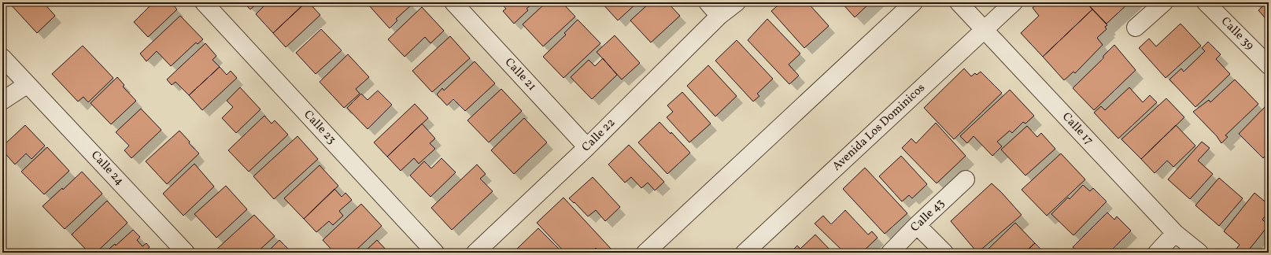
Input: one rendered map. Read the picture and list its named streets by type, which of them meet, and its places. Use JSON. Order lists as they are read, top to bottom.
{
  "streets": {
    "street": [
      "Calle 39",
      "Calle 21",
      "Calle 23",
      "Avenida Los Dominicos",
      "Calle 17",
      "Calle 22",
      "Calle 24",
      "Calle 43"
    ]
  },
  "crossings": [
    ["Calle 21", "Calle 22"],
    ["Avenida Los Dominicos", "Calle 17"]
  ]
}
